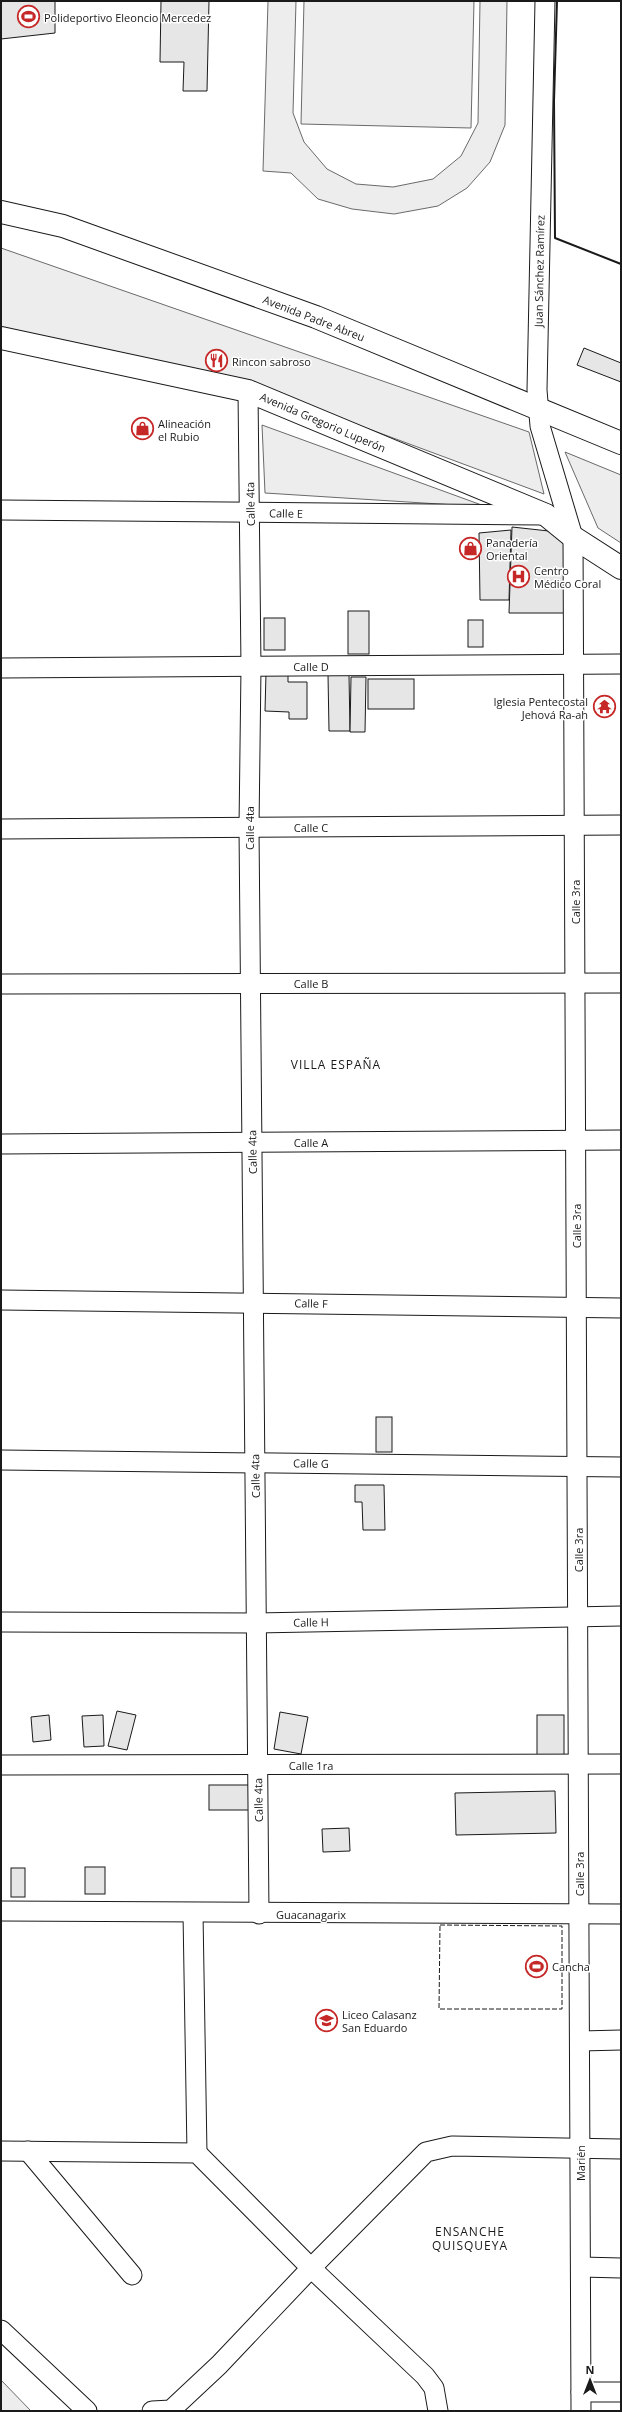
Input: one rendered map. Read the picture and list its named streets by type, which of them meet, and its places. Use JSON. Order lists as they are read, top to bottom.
{
  "streets": {
    "main road": ["Avenida Padre Abreu", "Avenida Gregorio Luperón"],
    "street": [
      "Juan Sánchez Ramírez",
      "Calle 4ta",
      "Calle E",
      "Calle D",
      "Calle C",
      "Calle 3ra",
      "Calle B",
      "Calle A",
      "Calle F",
      "Calle G",
      "Calle H",
      "Calle 1ra",
      "Guacanagarix",
      "Marién"
    ]
  },
  "crossings": [
    ["Juan Sánchez Ramírez", "Avenida Padre Abreu"],
    ["Juan Sánchez Ramírez", "Avenida Gregorio Luperón"],
    ["Juan Sánchez Ramírez", "Calle 3ra"],
    ["Avenida Gregorio Luperón", "Calle 4ta"],
    ["Avenida Gregorio Luperón", "Calle E"],
    ["Avenida Gregorio Luperón", "Calle 3ra"],
    ["Calle 4ta", "Calle E"],
    ["Calle 4ta", "Calle D"],
    ["Calle 4ta", "Calle C"],
    ["Calle 4ta", "Calle B"],
    ["Calle 4ta", "Calle A"],
    ["Calle 4ta", "Calle F"],
    ["Calle 4ta", "Calle G"],
    ["Calle 4ta", "Calle H"],
    ["Calle 4ta", "Calle 1ra"],
    ["Calle 4ta", "Guacanagarix"],
    ["Calle D", "Calle 3ra"],
    ["Calle C", "Calle 3ra"],
    ["Calle 3ra", "Calle B"],
    ["Calle 3ra", "Calle A"],
    ["Calle 3ra", "Calle F"],
    ["Calle 3ra", "Calle G"],
    ["Calle 3ra", "Calle H"],
    ["Calle 3ra", "Calle 1ra"],
    ["Calle 3ra", "Guacanagarix"],
    ["Calle 3ra", "Marién"],
    ["Guacanagarix", "Marién"]
  ],
  "districts": ["VILLA ESPAÑA", "ENSANCHE QUISQUEYA"],
  "places": {
    "sports": ["Polideportivo Eleoncio Mercedez", "Cancha"],
    "restaurant": ["Rincon sabroso"],
    "shop": ["Alineación el Rubio", "Panadería Oriental"],
    "hospital": ["Centro Médico Coral"],
    "temple": ["Iglesia Pentecostal Jehová Ra-ah"],
    "school or university": ["Liceo Calasanz San Eduardo"]
  },
  "north": "top"
}
